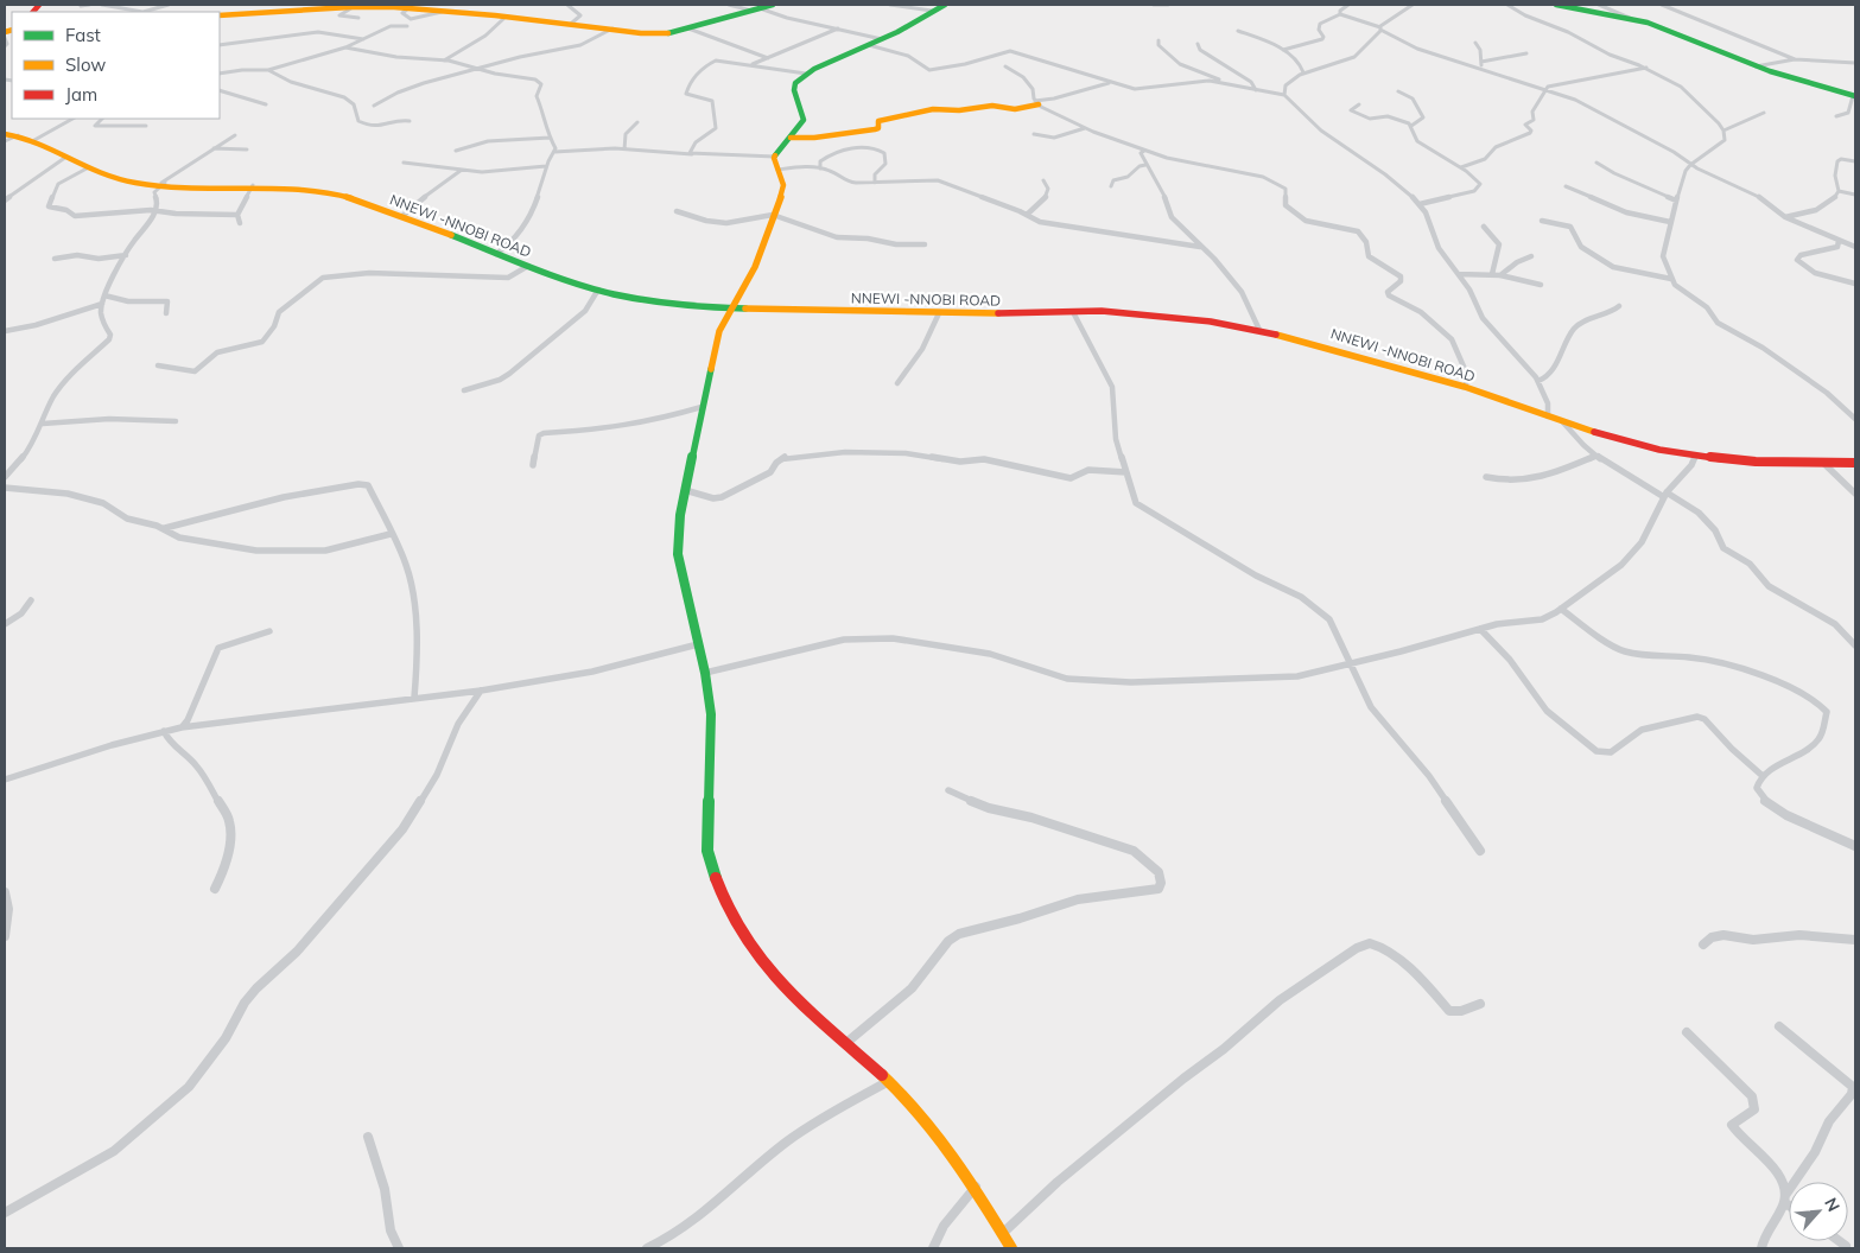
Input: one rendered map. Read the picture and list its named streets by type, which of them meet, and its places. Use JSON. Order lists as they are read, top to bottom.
{
  "streets": {
    "main road": ["NNEWI -NNOBI ROAD"]
  },
  "legend": ["Fast", "Slow", "Jam"],
  "north": "top right"
}
